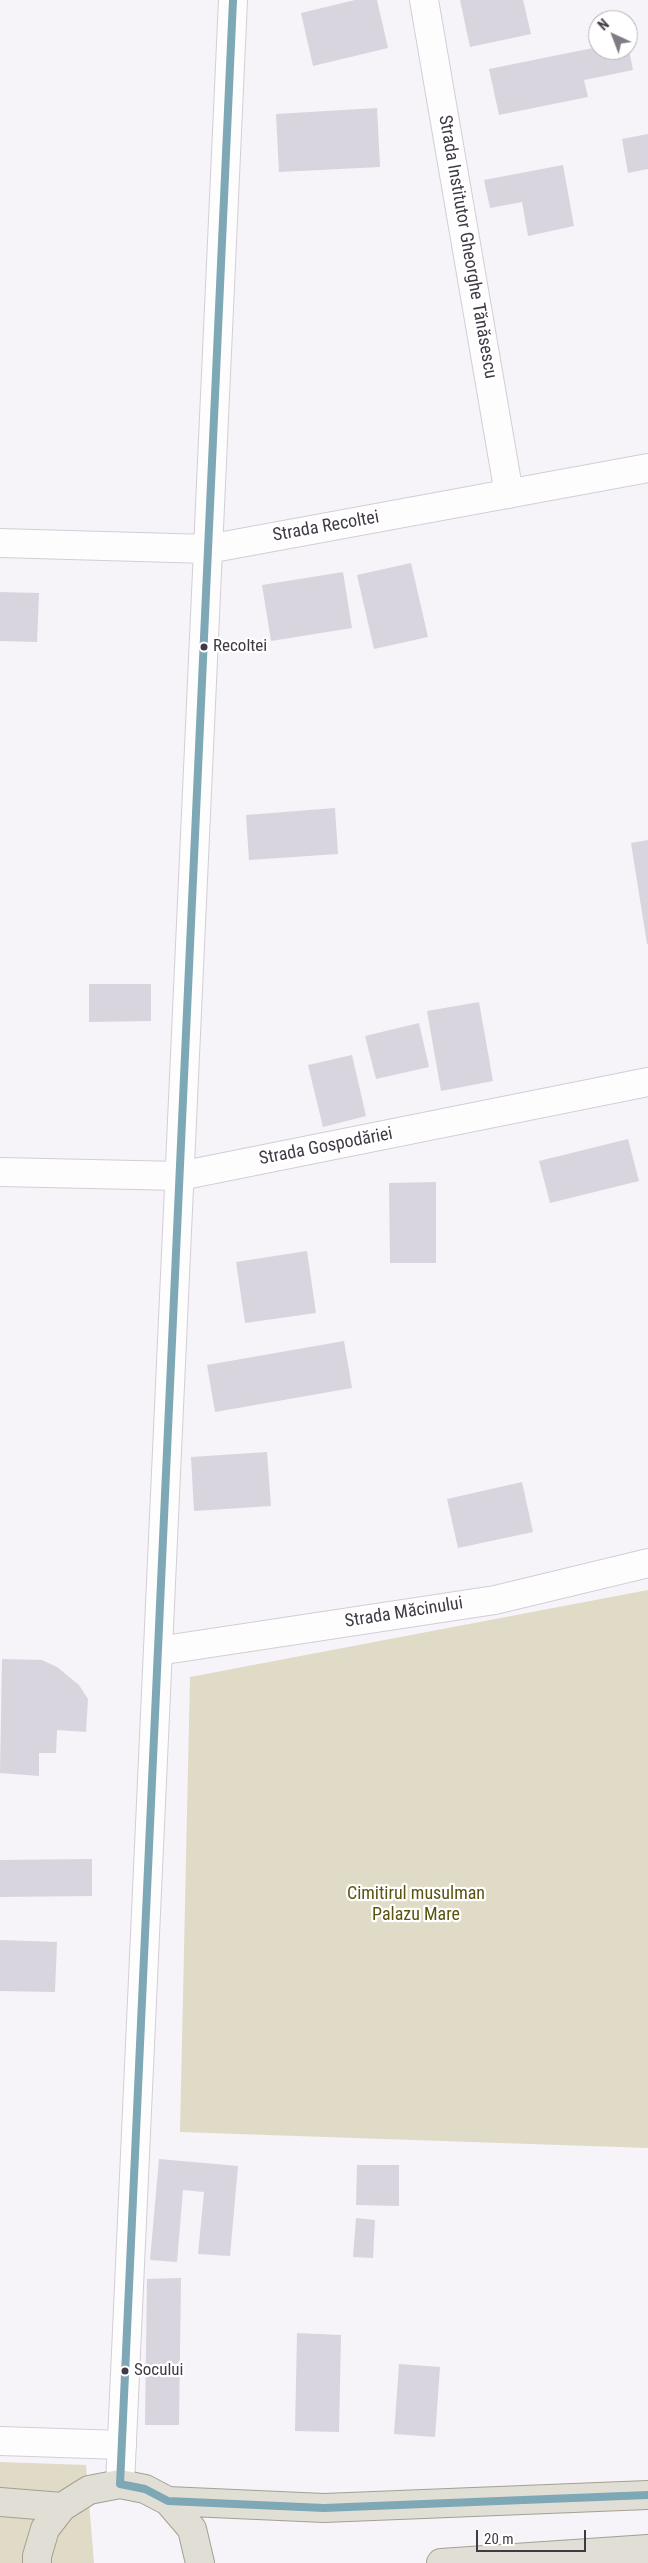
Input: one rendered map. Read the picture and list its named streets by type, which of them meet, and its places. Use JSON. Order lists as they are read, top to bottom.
{
  "streets": {
    "street": [
      "Strada Institutor Gheorghe Tănăsescu",
      "Strada Recoltei",
      "Strada Gospodăriei",
      "Strada Măcinului"
    ]
  },
  "crossings": [
    ["Strada Institutor Gheorghe Tănăsescu", "Strada Recoltei"]
  ],
  "parks": ["Cimitirul musulman Palazu Mare"],
  "places": ["Recoltei", "Socului"],
  "scale_bar": "20 m",
  "north": "top left"
}
